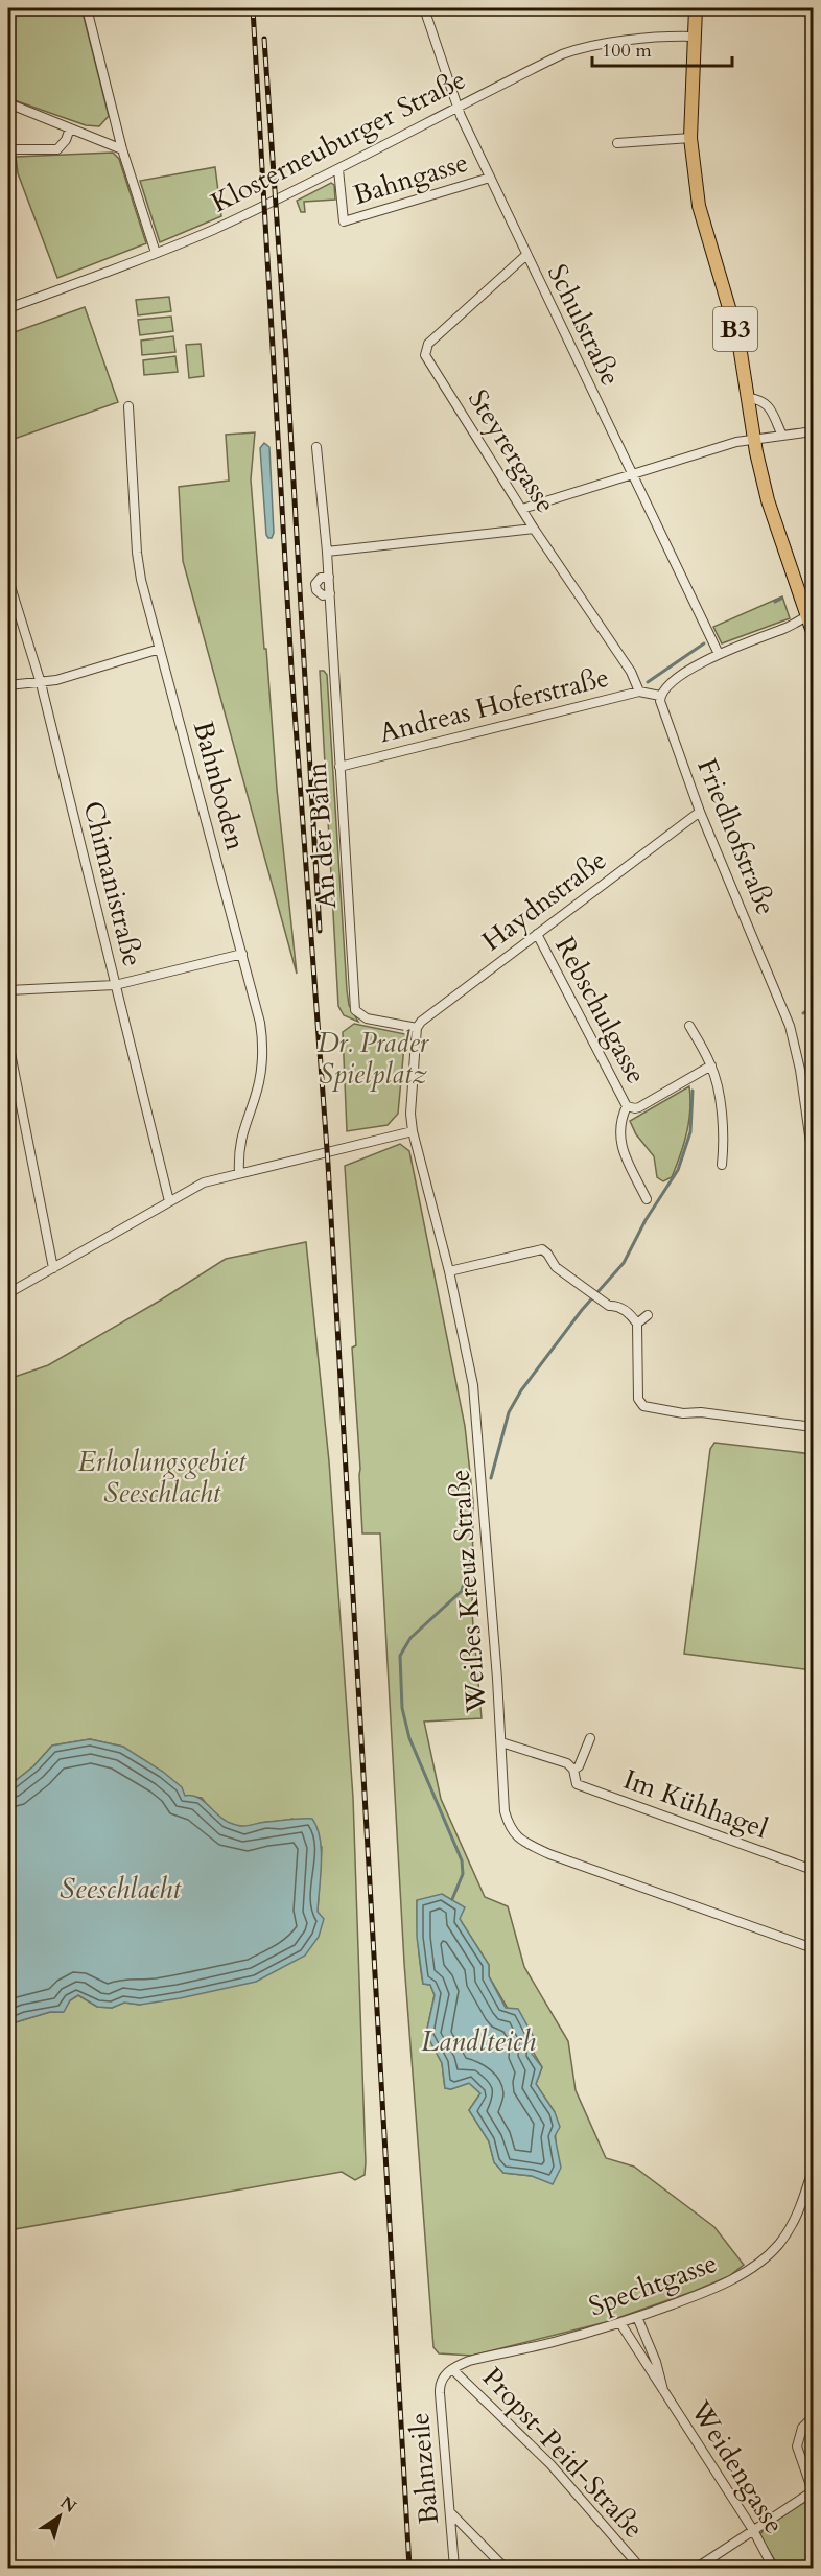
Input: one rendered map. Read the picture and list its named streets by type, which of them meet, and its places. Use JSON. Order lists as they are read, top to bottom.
{
  "streets": {
    "main road": ["B3"],
    "street": [
      "Klosterneuburger Straße",
      "Bahngasse",
      "Schulstraße",
      "Steyrergasse",
      "Andreas Hoferstraße",
      "Bahnboden",
      "An der Bahn",
      "Friedhofstraße",
      "Chimanistraße",
      "Haydnstraße",
      "Rebschulgasse",
      "Weißes Kreuz Straße",
      "Im Kühhagel",
      "Spechtgasse",
      "Propst-Peitl-Straße",
      "Weidengasse",
      "Bahnzeile"
    ]
  },
  "crossings": [
    ["Klosterneuburger Straße", "Bahngasse"],
    ["Klosterneuburger Straße", "Schulstraße"],
    ["Klosterneuburger Straße", "B3"],
    ["Bahngasse", "Schulstraße"],
    ["Schulstraße", "Steyrergasse"],
    ["Steyrergasse", "Andreas Hoferstraße"],
    ["Andreas Hoferstraße", "An der Bahn"],
    ["Andreas Hoferstraße", "Friedhofstraße"],
    ["An der Bahn", "Haydnstraße"],
    ["An der Bahn", "Weißes Kreuz Straße"],
    ["Friedhofstraße", "Haydnstraße"],
    ["Haydnstraße", "Rebschulgasse"],
    ["Haydnstraße", "Weißes Kreuz Straße"],
    ["Weißes Kreuz Straße", "Im Kühhagel"],
    ["Spechtgasse", "Propst-Peitl-Straße"],
    ["Spechtgasse", "Weidengasse"],
    ["Spechtgasse", "Bahnzeile"],
    ["Propst-Peitl-Straße", "Bahnzeile"]
  ],
  "water": ["Seeschlacht", "Landlteich"],
  "parks": ["Dr. Prader Spielplatz", "Erholungsgebiet Seeschlacht"],
  "scale_bar": "100 m",
  "north": "top right"
}
